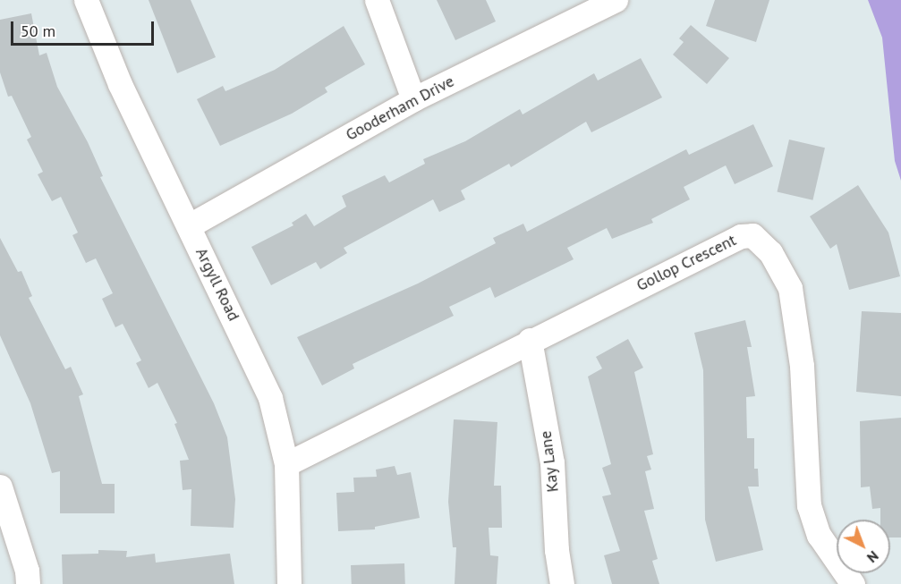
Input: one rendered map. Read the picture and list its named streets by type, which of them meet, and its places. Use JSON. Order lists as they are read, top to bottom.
{
  "streets": {
    "street": [
      "Gooderham Drive",
      "Gollop Crescent",
      "Argyll Road",
      "Kay Lane"
    ]
  },
  "crossings": [
    ["Gooderham Drive", "Argyll Road"],
    ["Gollop Crescent", "Argyll Road"],
    ["Gollop Crescent", "Kay Lane"]
  ],
  "scale_bar": "50 m",
  "north": "bottom right"
}
